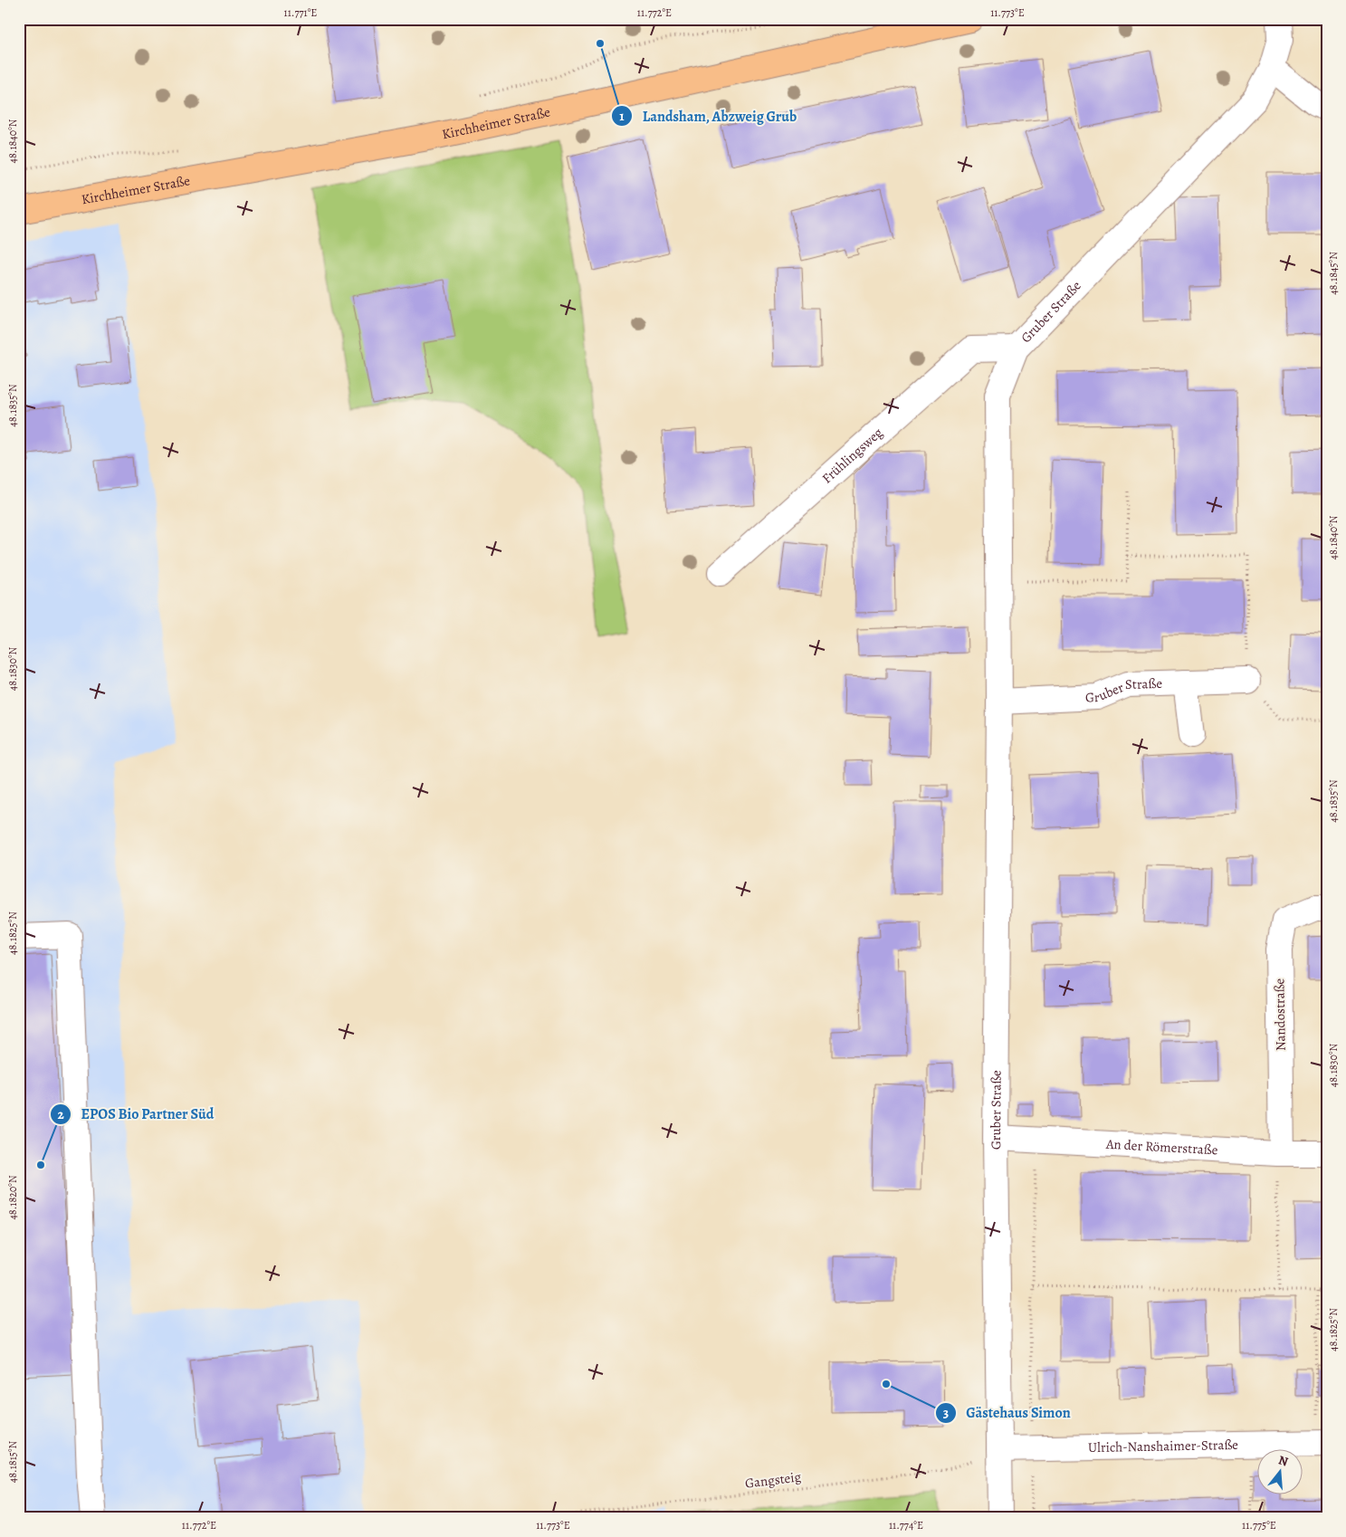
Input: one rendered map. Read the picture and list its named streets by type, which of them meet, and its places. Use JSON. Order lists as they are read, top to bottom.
{
  "streets": {
    "main road": ["Kirchheimer Straße"],
    "street": [
      "Gruber Straße",
      "Frühlingsweg",
      "Nandostraße",
      "An der Römerstraße",
      "Ulrich-Nanshaimer-Straße"
    ],
    "path": ["Gangsteig"]
  },
  "crossings": [
    ["Gruber Straße", "Frühlingsweg"],
    ["Gruber Straße", "An der Römerstraße"],
    ["Gruber Straße", "Ulrich-Nanshaimer-Straße"],
    ["Gruber Straße", "Gangsteig"],
    ["Nandostraße", "An der Römerstraße"],
    ["Ulrich-Nanshaimer-Straße", "Gangsteig"]
  ],
  "places": ["Landsham, Abzweig Grub", "EPOS Bio Partner Süd", "Gästehaus Simon"],
  "north": "top",
  "coordinates": [
    "11.771°E",
    "11.772°E",
    "11.773°E",
    "48.1840°N",
    "48.1845°N",
    "48.1835°N",
    "48.1830°N",
    "48.1825°N",
    "48.1820°N",
    "48.1815°N",
    "11.774°E",
    "11.775°E"
  ]
}
